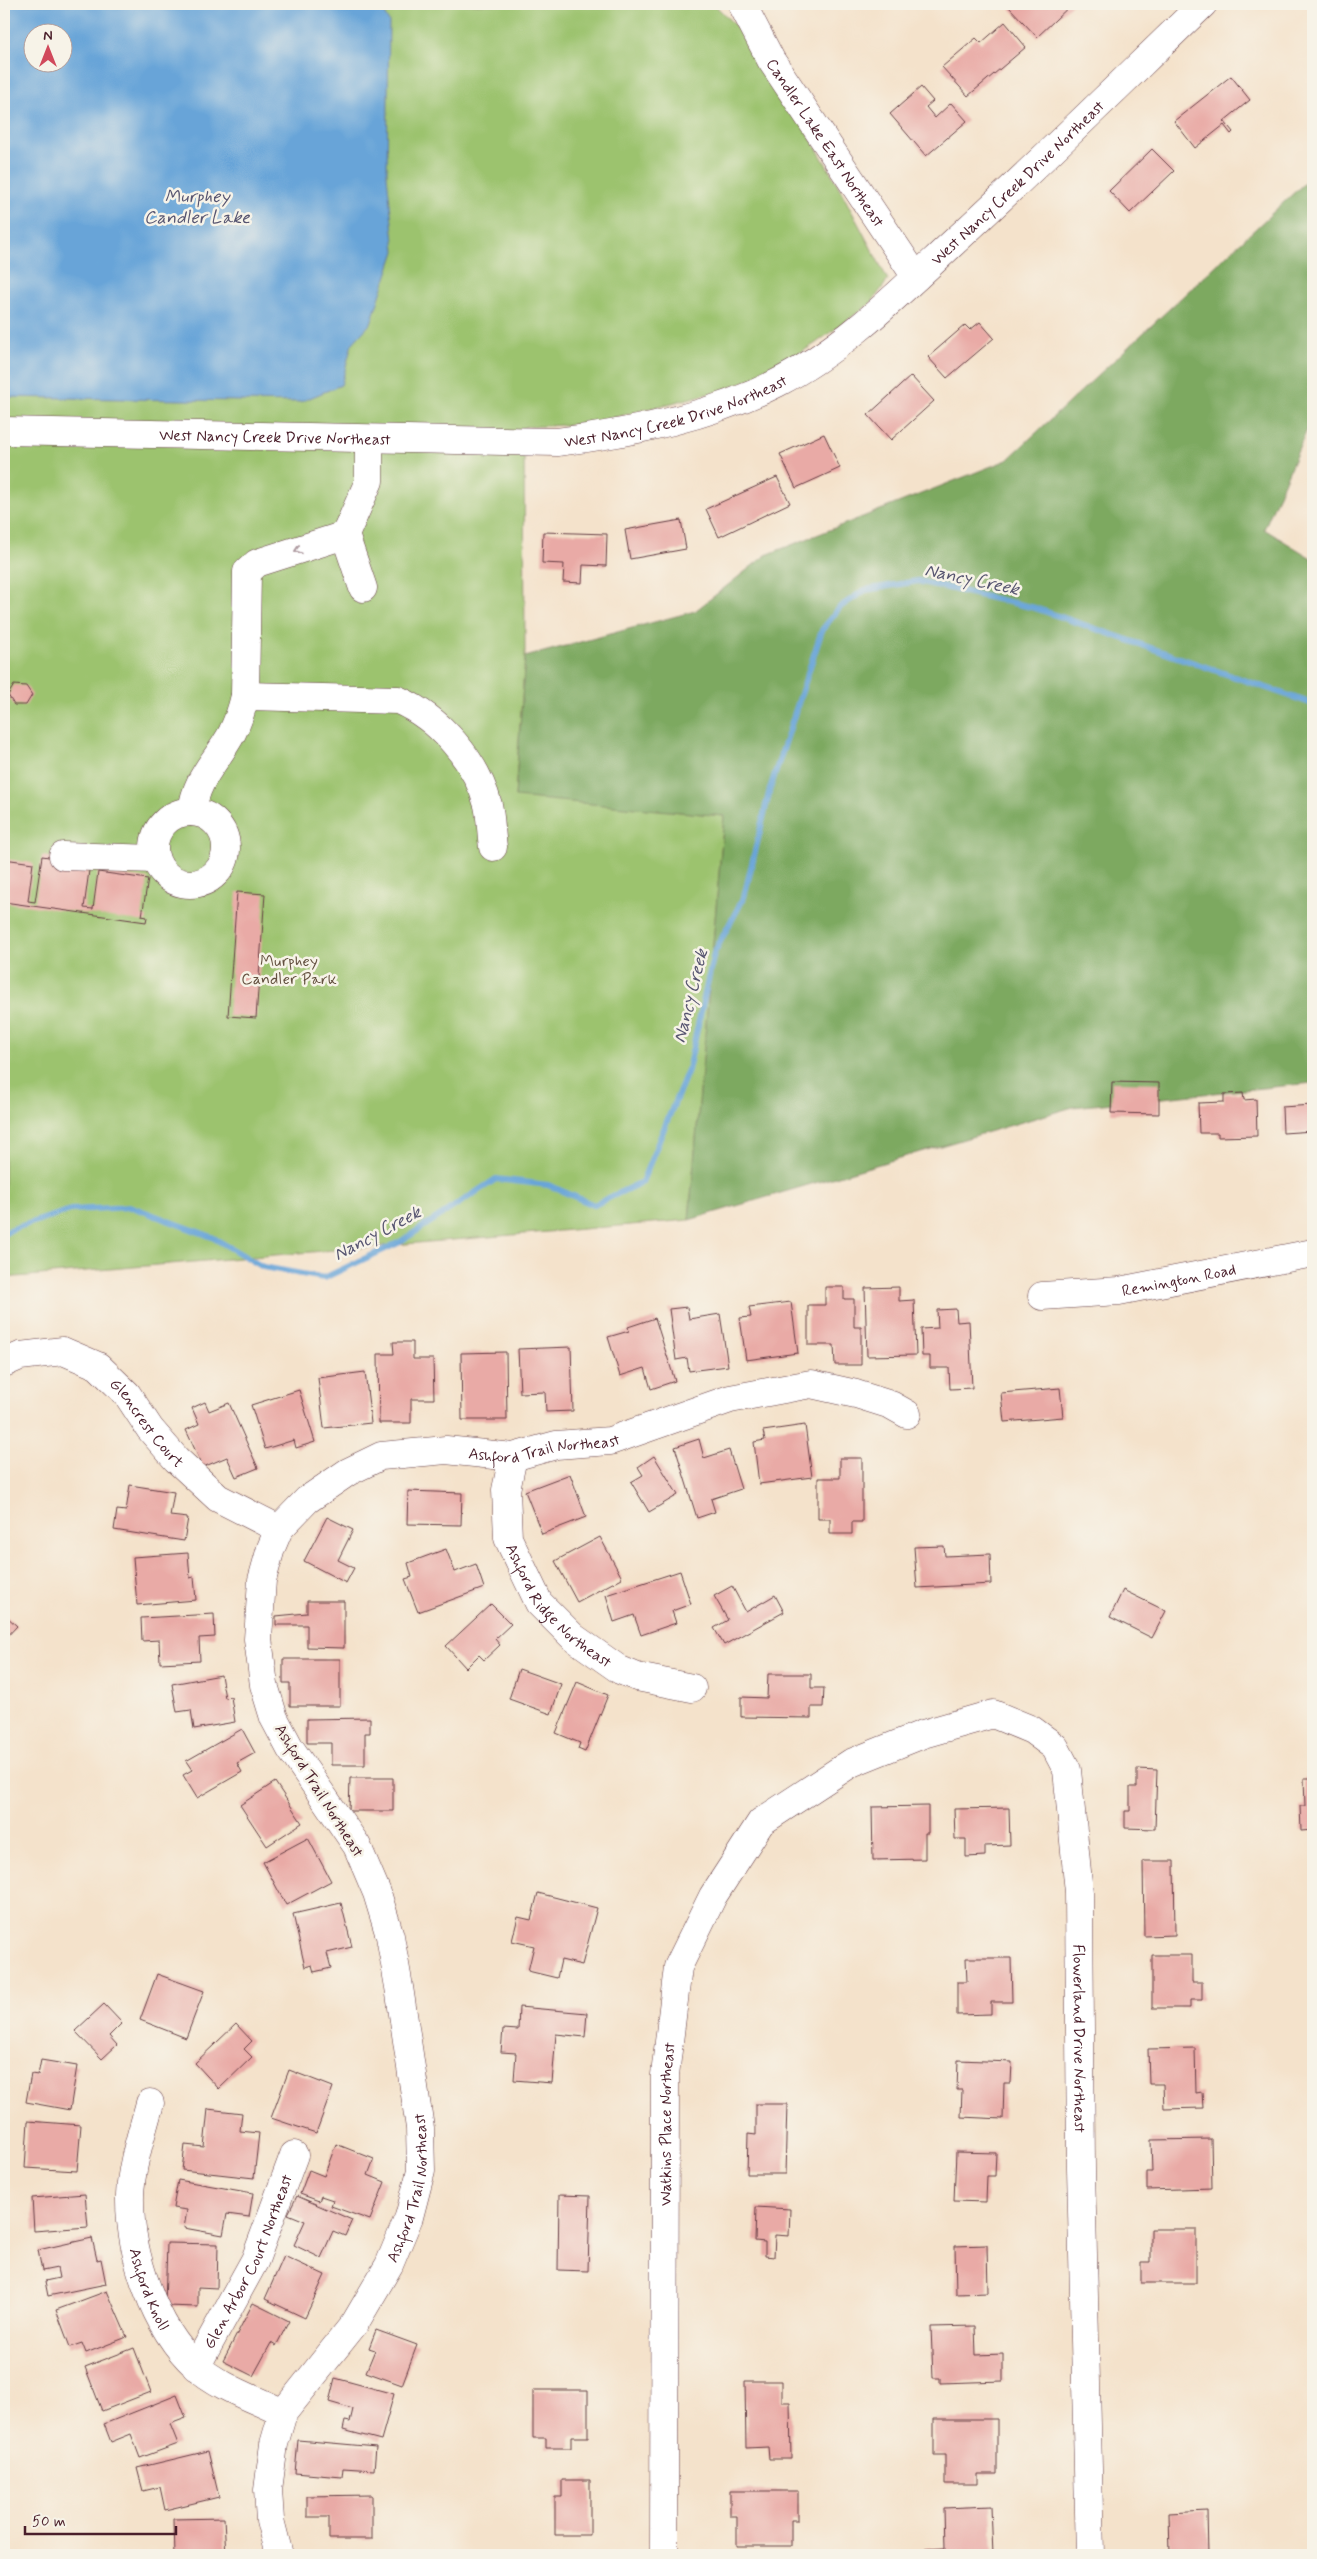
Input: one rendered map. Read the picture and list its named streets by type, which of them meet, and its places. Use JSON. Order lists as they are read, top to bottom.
{
  "streets": {
    "street": [
      "Candler Lake East Northeast",
      "West Nancy Creek Drive Northeast",
      "Remington Road",
      "Glencrest Court",
      "Ashford Trail Northeast",
      "Ashford Ridge Northeast",
      "Flowerland Drive Northeast",
      "Watkins Place Northeast",
      "Glen Arbor Court Northeast",
      "Ashford Knoll"
    ]
  },
  "crossings": [
    ["Candler Lake East Northeast", "West Nancy Creek Drive Northeast"],
    ["Glencrest Court", "Ashford Trail Northeast"],
    ["Ashford Trail Northeast", "Ashford Ridge Northeast"],
    ["Ashford Trail Northeast", "Ashford Knoll"],
    ["Flowerland Drive Northeast", "Watkins Place Northeast"],
    ["Glen Arbor Court Northeast", "Ashford Knoll"]
  ],
  "water": ["Murphey Candler Lake", "Nancy Creek"],
  "parks": ["Murphey Candler Park"],
  "scale_bar": "50 m",
  "north": "top"
}
